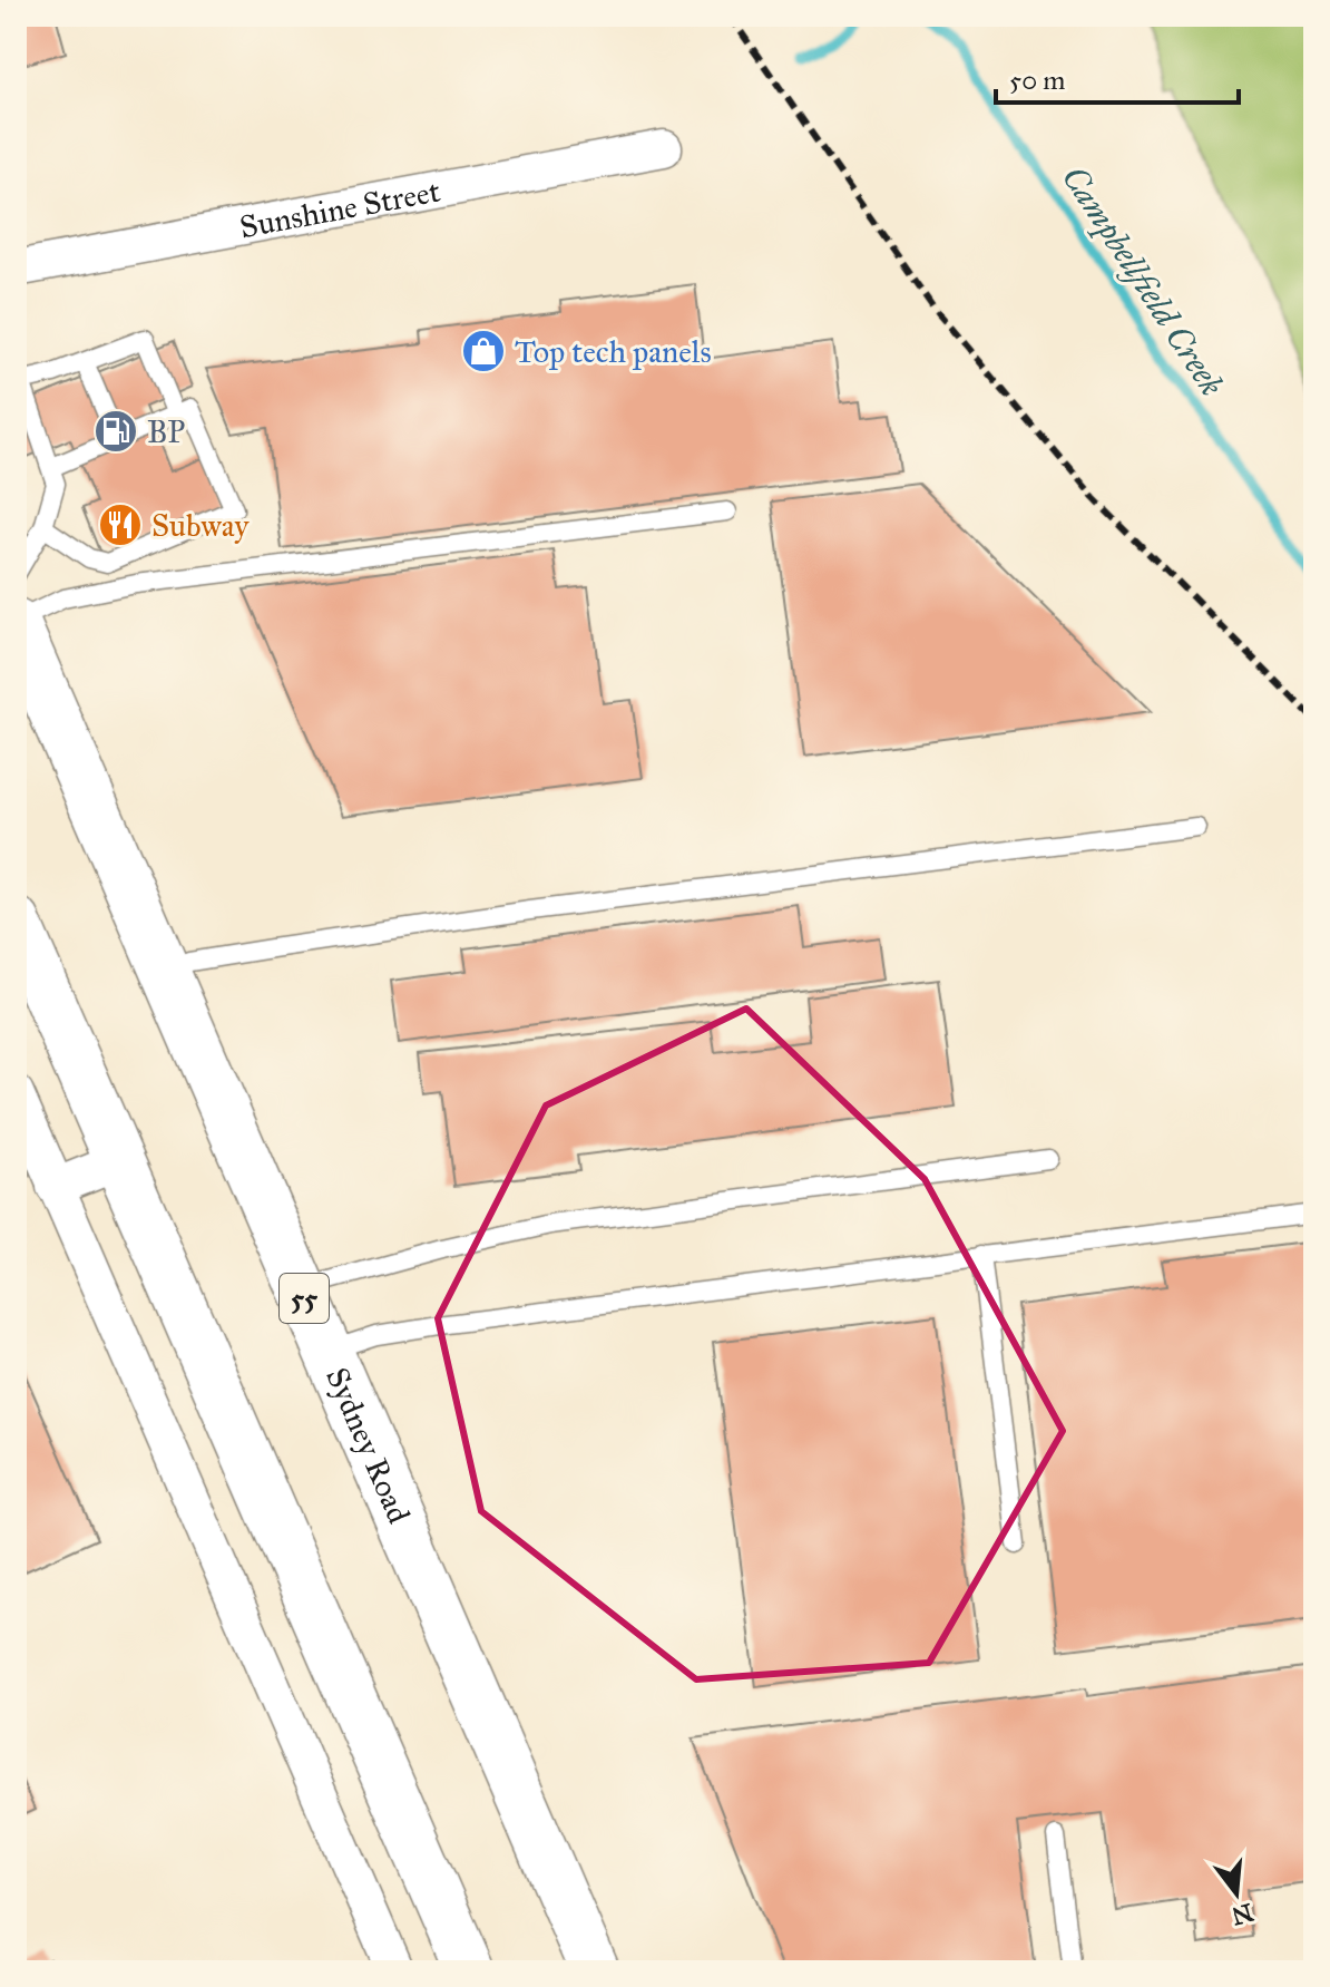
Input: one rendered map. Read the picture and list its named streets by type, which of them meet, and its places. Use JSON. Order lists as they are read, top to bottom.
{
  "streets": {
    "highway": ["55", "Sydney Road"],
    "street": ["Sunshine Street"]
  },
  "water": ["Campbellfield Creek"],
  "places": {
    "shop": ["Top tech panels"],
    "fuel station": ["BP"],
    "restaurant": ["Subway"]
  },
  "scale_bar": "50 m",
  "north": "bottom"
}
